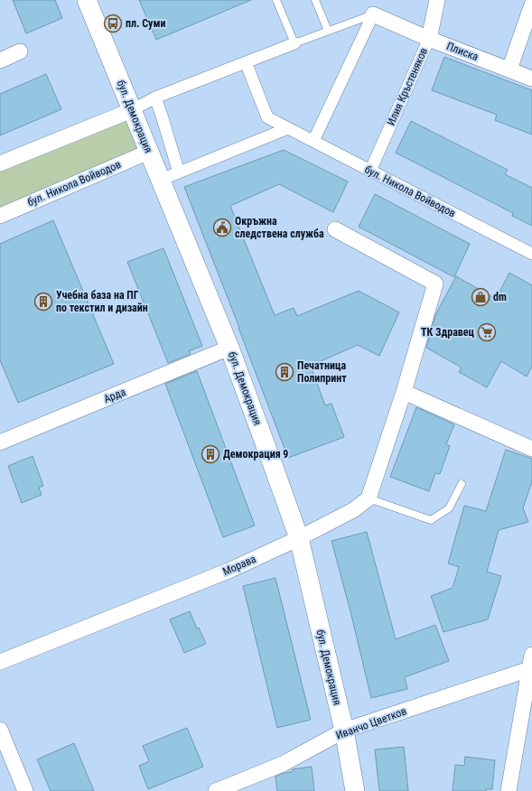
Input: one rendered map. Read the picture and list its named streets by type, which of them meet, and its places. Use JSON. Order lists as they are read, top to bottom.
{
  "streets": {
    "street": [
      "Плиска",
      "Илия Кръстеняков",
      "бул. Демокрация",
      "бул. Никола Войводов",
      "Арда",
      "Морава",
      "Иванчо Цветков"
    ]
  },
  "crossings": [
    ["Плиска", "Илия Кръстеняков"],
    ["Илия Кръстеняков", "бул. Никола Войводов"],
    ["бул. Демокрация", "бул. Никола Войводов"],
    ["бул. Демокрация", "Арда"],
    ["бул. Демокрация", "Морава"],
    ["бул. Демокрация", "Иванчо Цветков"]
  ],
  "places": {
    "bus stop": ["пл. Суми"],
    "public building": ["Окръжна следствена служба"],
    "shop": ["dm"],
    "building": ["Учебна база на ПГ по текстил и дизайн", "Печатница Полипринт", "Демокрация 9"],
    "supermarket": ["ТК Здравец"]
  }
}
